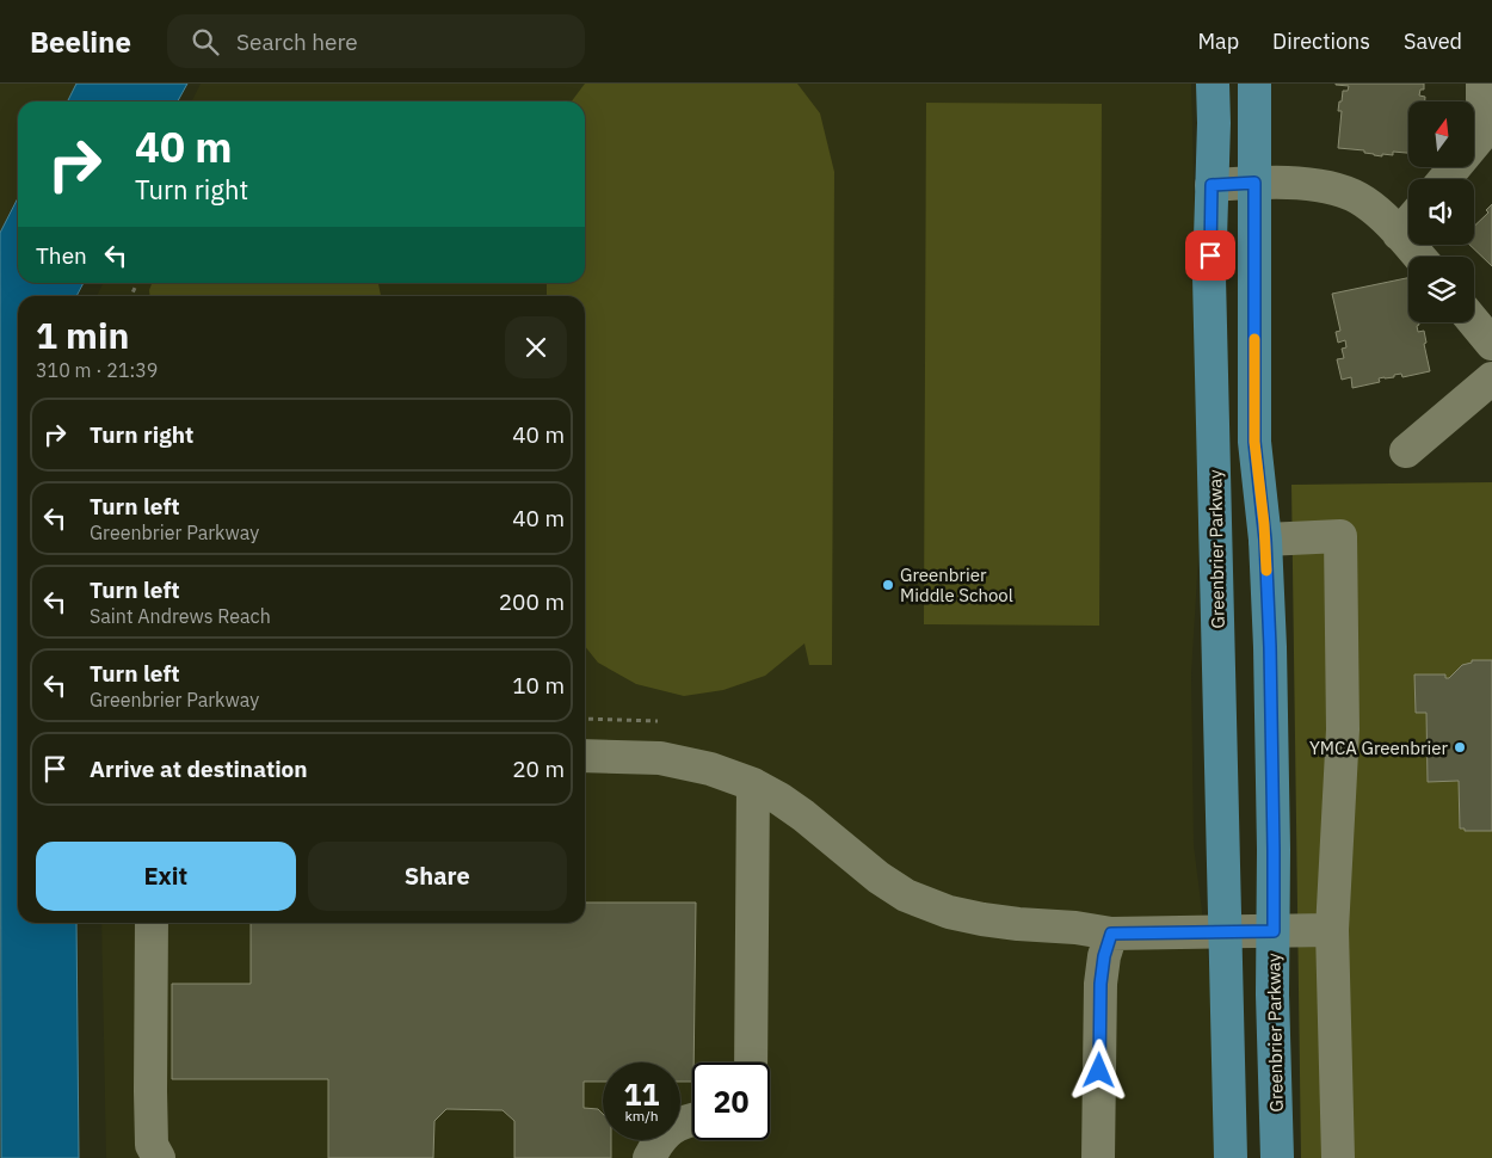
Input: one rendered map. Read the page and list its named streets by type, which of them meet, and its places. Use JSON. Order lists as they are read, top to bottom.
{
  "streets": {
    "main road": ["Greenbrier Parkway"]
  },
  "places": ["Greenbrier Middle School", "YMCA Greenbrier"],
  "north": "top",
  "page": {
    "header": "Beeline",
    "search": "Search here",
    "nav": ["Map", "Directions", "Saved"],
    "turn": ["40 m", "Turn right"],
    "then": "Then",
    "heading": ["1 min", "310 m · 21:39"],
    "list": [
      {
        "name": "Turn right",
        "value": "40 m"
      },
      {
        "name": "Turn left",
        "note": "Greenbrier Parkway",
        "value": "40 m"
      },
      {
        "name": "Turn left",
        "note": "Saint Andrews Reach",
        "value": "200 m"
      },
      {
        "name": "Turn left",
        "note": "Greenbrier Parkway",
        "value": "10 m"
      },
      {
        "name": "Arrive at destination",
        "value": "20 m"
      }
    ],
    "buttons": ["Exit", "Share"],
    "speed": "11 km/h",
    "limit": "20"
  }
}
